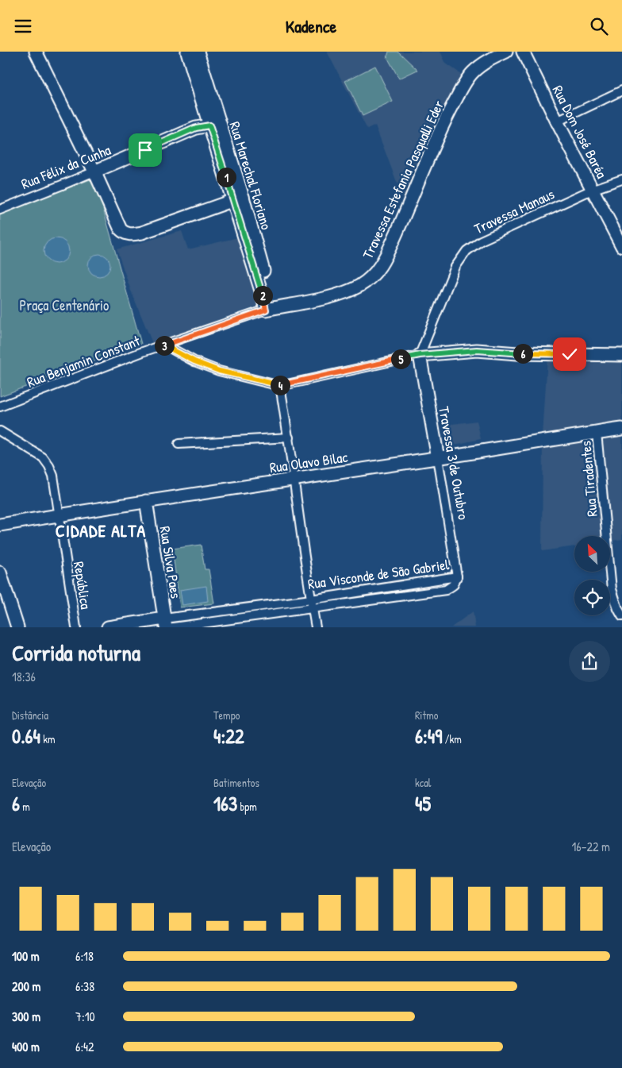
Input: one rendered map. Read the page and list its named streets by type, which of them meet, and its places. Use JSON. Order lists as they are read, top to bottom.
{
  "streets": {
    "street": [
      "Rua Dom José Baréa",
      "Rua Félix da Cunha",
      "Rua Marechal Floriano",
      "Travessa Estefania Pasqualli Eder",
      "Travessa Manaus",
      "Rua Benjamin Constant",
      "Rua Olavo Bilac",
      "Travessa 3 de Outubro",
      "Rua Tiradentes",
      "Rua Silva Paes",
      "Rua Visconde de São Gabriel",
      "República"
    ]
  },
  "crossings": [
    ["Rua Dom José Baréa", "Travessa Manaus"],
    ["Rua Félix da Cunha", "Rua Marechal Floriano"],
    ["Rua Marechal Floriano", "Travessa Estefania Pasqualli Eder"],
    ["Rua Marechal Floriano", "Rua Benjamin Constant"],
    ["Travessa Estefania Pasqualli Eder", "Rua Benjamin Constant"],
    ["Travessa Manaus", "Travessa 3 de Outubro"],
    ["Rua Olavo Bilac", "Travessa 3 de Outubro"],
    ["Rua Olavo Bilac", "Rua Tiradentes"],
    ["Rua Olavo Bilac", "Rua Silva Paes"],
    ["Rua Olavo Bilac", "República"],
    ["Travessa 3 de Outubro", "Rua Visconde de São Gabriel"],
    ["Rua Silva Paes", "Rua Visconde de São Gabriel"]
  ],
  "districts": ["CIDADE ALTA"],
  "parks": ["Praça Centenário"],
  "north": "top left",
  "page": {
    "header": "Kadence",
    "pins": [
      "1",
      "2",
      "3",
      "6",
      "5",
      "4"
    ],
    "heading": ["Corrida noturna", "18:36"],
    "stats": [
      ["Distância", "0.64 km"],
      ["Tempo", "4:22"],
      ["Ritmo", "6:49 /km"],
      ["Elevação", "6 m"],
      ["Batimentos", "163 bpm"],
      ["kcal", "45"]
    ],
    "chart": ["Elevação", "16–22 m"],
    "list": [
      {
        "name": "100 m",
        "note": "6:18"
      },
      {
        "name": "200 m",
        "note": "6:38"
      },
      {
        "name": "300 m",
        "note": "7:10"
      },
      {
        "name": "400 m",
        "note": "6:42"
      }
    ]
  }
}
